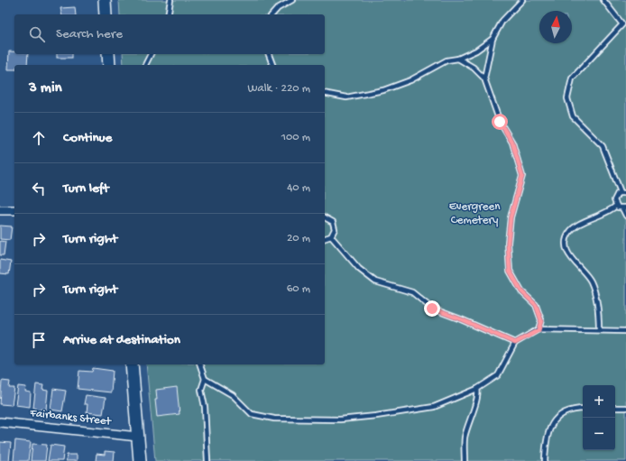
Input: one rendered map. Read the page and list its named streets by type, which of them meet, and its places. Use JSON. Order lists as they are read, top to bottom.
{
  "streets": {
    "street": ["Fairbanks Street"]
  },
  "parks": ["Evergreen Cemetery"],
  "north": "top",
  "page": {
    "search": "Search here",
    "heading": ["3 min", "Walk · 220 m"],
    "list": [
      ["Continue", "100 m"],
      ["Turn left", "40 m"],
      ["Turn right", "20 m"],
      ["Turn right", "60 m"],
      "Arrive at destination"
    ],
    "map_buttons": ["+", "−"]
  }
}
